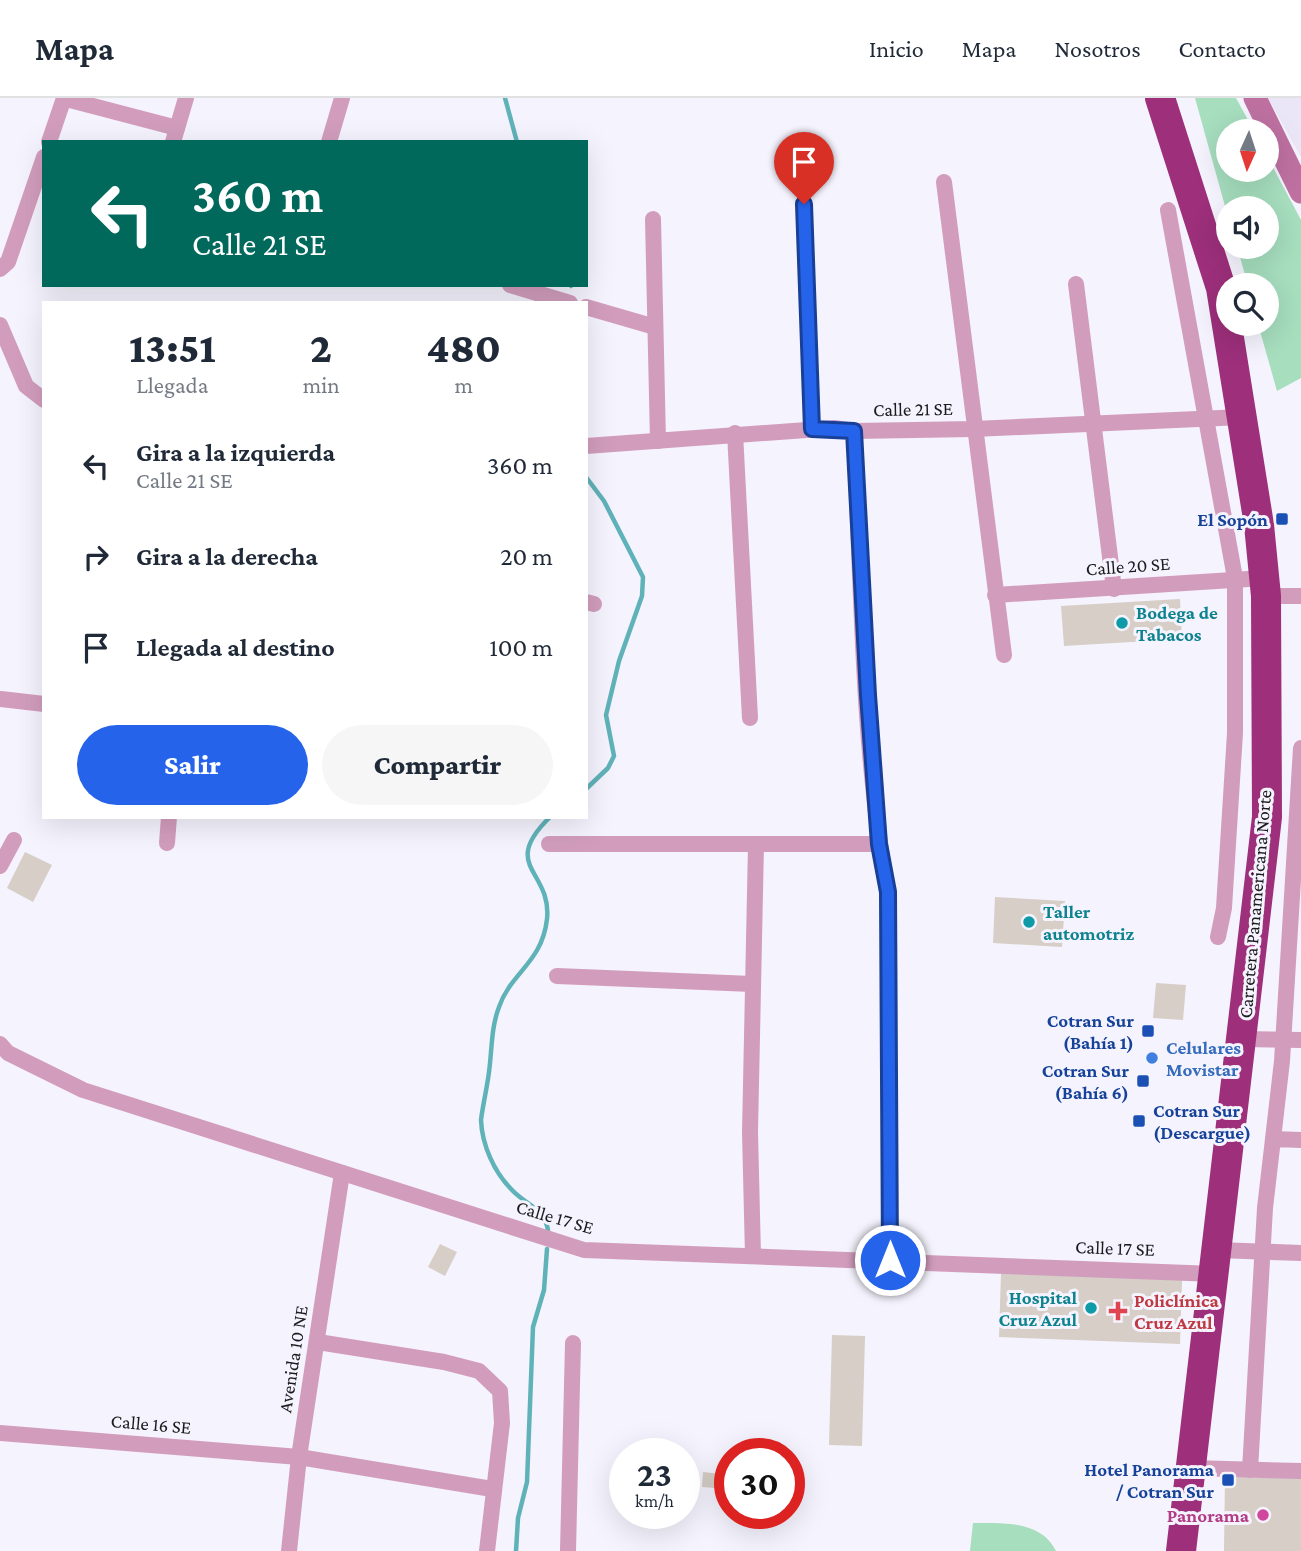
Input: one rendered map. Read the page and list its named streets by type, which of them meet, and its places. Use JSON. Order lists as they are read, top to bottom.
{
  "streets": {
    "highway": ["Carretera Panamericana Norte"],
    "street": [
      "Calle 21 SE",
      "Calle 20 SE",
      "Calle 17 SE",
      "Avenida 10 NE",
      "Calle 16 SE"
    ]
  },
  "crossings": [
    ["Calle 21 SE", "Carretera Panamericana Norte"],
    ["Calle 20 SE", "Carretera Panamericana Norte"],
    ["Carretera Panamericana Norte", "Calle 17 SE"],
    ["Calle 17 SE", "Avenida 10 NE"],
    ["Avenida 10 NE", "Calle 16 SE"]
  ],
  "places": {
    "transit": [
      "El Sopón",
      "Cotran Sur (Bahía 1)",
      "Cotran Sur (Bahía 6)",
      "Cotran Sur (Descargue)",
      "Hotel Panorama / Cotran Sur"
    ],
    "other": [
      "Bodega de Tabacos",
      "Taller automotriz",
      "Celulares Movistar",
      "Hospital Cruz Azul",
      "Panorama"
    ],
    "health": ["Policlínica Cruz Azul"]
  },
  "north": "bottom",
  "page": {
    "header": "Mapa",
    "nav": [
      "Inicio",
      "Mapa",
      "Nosotros",
      "Contacto"
    ],
    "turn": ["360 m", "Calle 21 SE"],
    "eta": [
      "13:51",
      "Llegada",
      "2",
      "min",
      "480",
      "m"
    ],
    "list": [
      {
        "name": "Gira a la izquierda",
        "note": "Calle 21 SE",
        "value": "360 m"
      },
      {
        "name": "Gira a la derecha",
        "value": "20 m"
      },
      {
        "name": "Llegada al destino",
        "value": "100 m"
      }
    ],
    "buttons": ["Salir", "Compartir"],
    "speed": "23 km/h",
    "limit": "30"
  }
}
